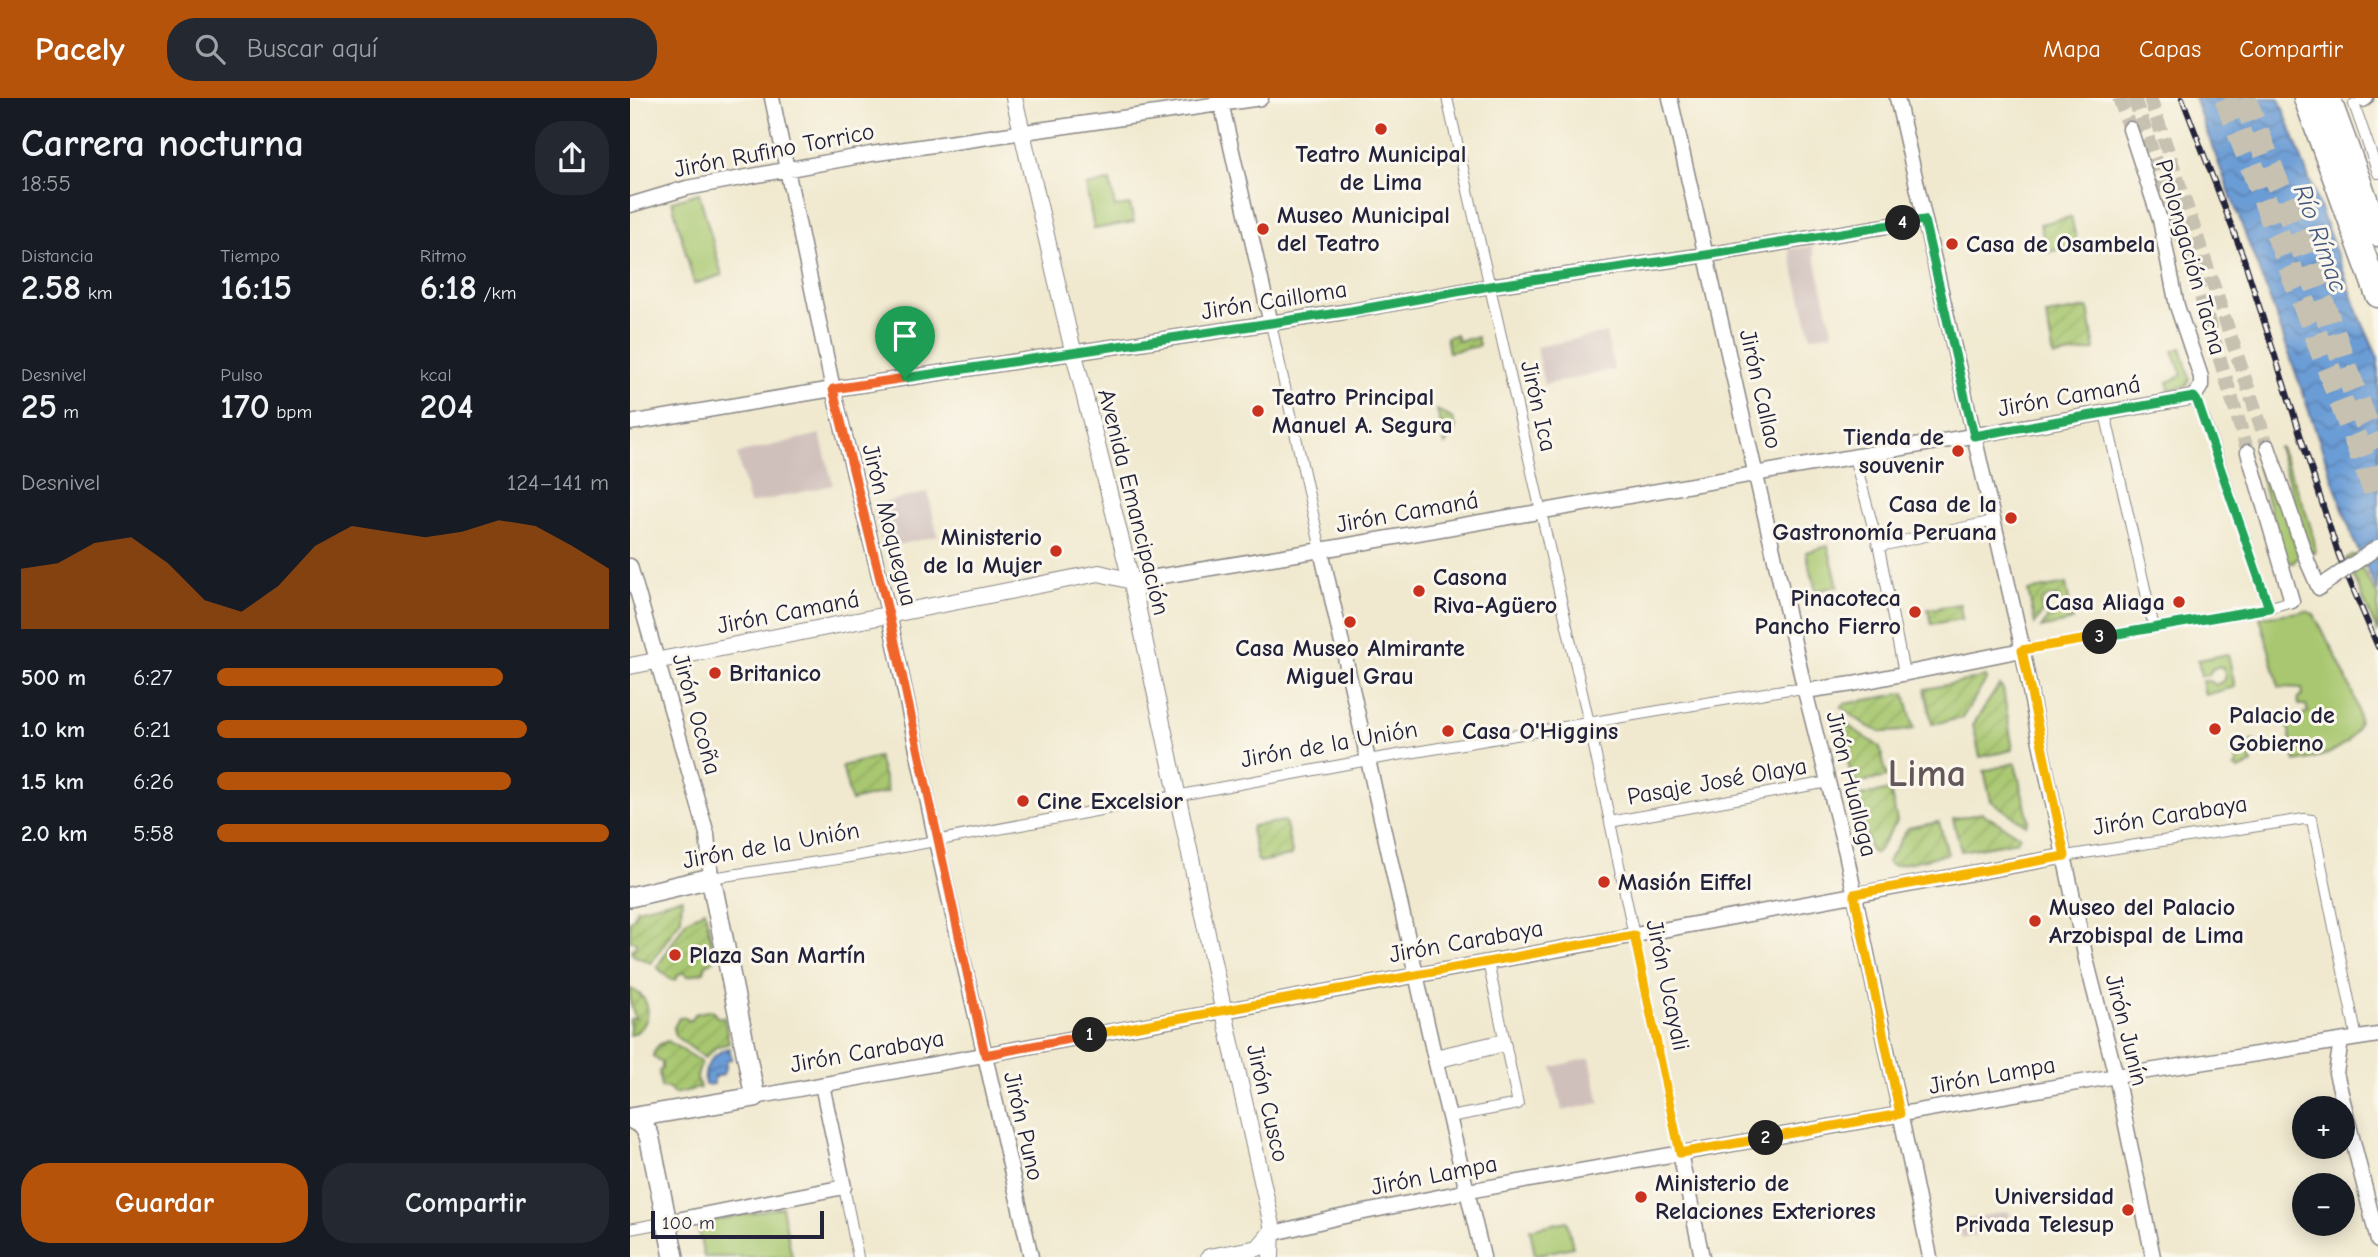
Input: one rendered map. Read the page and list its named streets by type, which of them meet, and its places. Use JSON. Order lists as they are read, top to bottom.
{
  "streets": {
    "main road": ["Jirón de la Unión", "Jirón Carabaya"],
    "street": [
      "Jirón Rufino Torrico",
      "Prolongación Tacna",
      "Jirón Cailloma",
      "Jirón Callao",
      "Jirón Camaná",
      "Jirón Ica",
      "Avenida Emancipación",
      "Jirón Moquegua",
      "Jirón Ocoña",
      "Pasaje José Olaya",
      "Jirón Huallaga",
      "Jirón Ucayali",
      "Jirón Junín",
      "Jirón Lampa",
      "Jirón Cusco",
      "Jirón Puno"
    ]
  },
  "crossings": [
    ["Jirón Rufino Torrico", "Avenida Emancipación"],
    ["Jirón Rufino Torrico", "Jirón Moquegua"],
    ["Prolongación Tacna", "Jirón Camaná"],
    ["Jirón Cailloma", "Jirón Callao"],
    ["Jirón Cailloma", "Jirón Ica"],
    ["Jirón Cailloma", "Avenida Emancipación"],
    ["Jirón Cailloma", "Jirón Moquegua"],
    ["Jirón Cailloma", "Jirón Junín"],
    ["Jirón Callao", "Jirón Camaná"],
    ["Jirón Callao", "Jirón de la Unión"],
    ["Jirón Callao", "Jirón Huallaga"],
    ["Jirón Camaná", "Jirón Ica"],
    ["Jirón Camaná", "Avenida Emancipación"],
    ["Jirón Camaná", "Jirón Moquegua"],
    ["Jirón Camaná", "Jirón Ocoña"],
    ["Jirón Camaná", "Jirón Junín"],
    ["Jirón Ica", "Jirón de la Unión"],
    ["Jirón Ica", "Jirón Ucayali"],
    ["Avenida Emancipación", "Jirón de la Unión"],
    ["Avenida Emancipación", "Jirón Cusco"],
    ["Jirón Moquegua", "Jirón de la Unión"],
    ["Jirón Moquegua", "Jirón Puno"],
    ["Jirón Ocoña", "Jirón de la Unión"],
    ["Jirón de la Unión", "Jirón Huallaga"],
    ["Jirón de la Unión", "Jirón Ucayali"],
    ["Jirón de la Unión", "Jirón Junín"],
    ["Jirón de la Unión", "Jirón Cusco"],
    ["Jirón de la Unión", "Jirón Puno"],
    ["Pasaje José Olaya", "Jirón Huallaga"],
    ["Pasaje José Olaya", "Jirón Ucayali"],
    ["Jirón Huallaga", "Jirón Carabaya"],
    ["Jirón Huallaga", "Jirón Lampa"],
    ["Jirón Carabaya", "Jirón Ucayali"],
    ["Jirón Carabaya", "Jirón Junín"],
    ["Jirón Carabaya", "Jirón Lampa"],
    ["Jirón Carabaya", "Jirón Cusco"],
    ["Jirón Carabaya", "Jirón Puno"],
    ["Jirón Ucayali", "Jirón Lampa"],
    ["Jirón Junín", "Jirón Lampa"],
    ["Jirón Lampa", "Jirón Cusco"]
  ],
  "districts": ["Lima"],
  "water": ["Río Rímac"],
  "places": [
    "Teatro Municipal de Lima",
    "Museo Municipal del Teatro",
    "Casa de Osambela",
    "Teatro Principal Manuel A. Segura",
    "Tienda de souvenir",
    "Casa de la Gastronomía Peruana",
    "Ministerio de la Mujer",
    "Casona Riva-Agüero",
    "Casa Aliaga",
    "Pinacoteca Pancho Fierro",
    "Casa Museo Almirante Miguel Grau",
    "Britanico",
    "Palacio de Gobierno",
    "Casa O'Higgins",
    "Cine Excelsior",
    "Masión Eiffel",
    "Museo del Palacio Arzobispal de Lima",
    "Plaza San Martín",
    "Ministerio de Relaciones Exteriores",
    "Universidad Privada Telesup"
  ],
  "scale_bar": "100 m",
  "page": {
    "header": "Pacely",
    "search": "Buscar aquí",
    "nav": ["Mapa", "Capas", "Compartir"],
    "heading": ["Carrera nocturna", "18:55"],
    "pins": [
      "4",
      "3",
      "1",
      "2"
    ],
    "stats": [
      ["Distancia", "2.58 km"],
      ["Tiempo", "16:15"],
      ["Ritmo", "6:18 /km"],
      ["Desnivel", "25 m"],
      ["Pulso", "170 bpm"],
      ["kcal", "204"]
    ],
    "chart": ["Desnivel", "124–141 m"],
    "list": [
      {
        "name": "500 m",
        "note": "6:27"
      },
      {
        "name": "1.0 km",
        "note": "6:21"
      },
      {
        "name": "1.5 km",
        "note": "6:26"
      },
      {
        "name": "2.0 km",
        "note": "5:58"
      }
    ],
    "map_buttons": ["+", "−"],
    "buttons": ["Guardar", "Compartir"],
    "scale": "100 m"
  }
}
